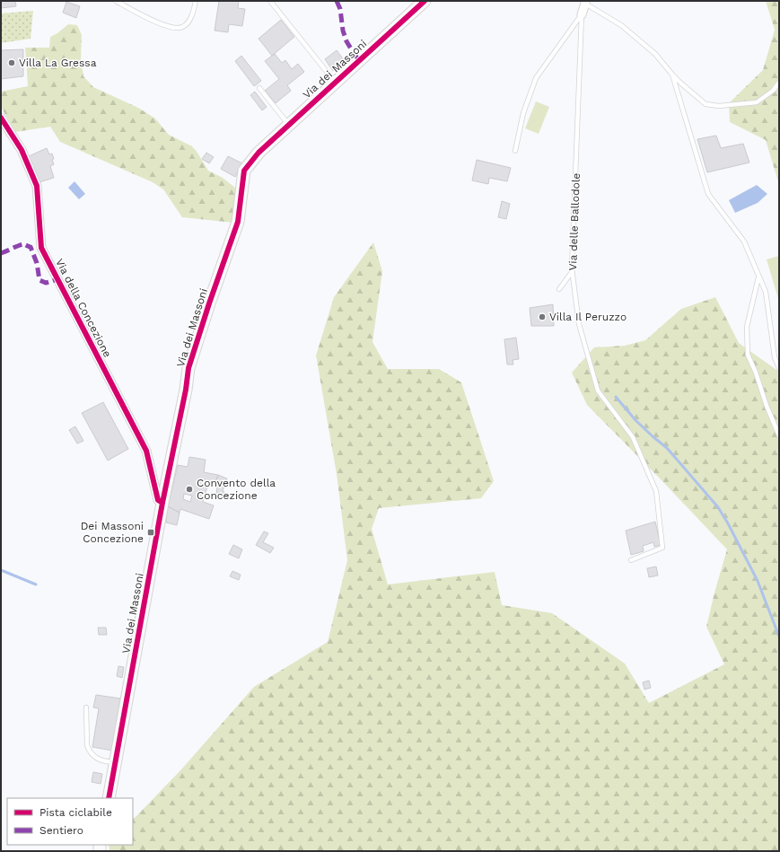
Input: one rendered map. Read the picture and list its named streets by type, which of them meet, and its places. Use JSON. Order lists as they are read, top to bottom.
{
  "streets": {
    "street": ["Via dei Massoni", "Via delle Ballodole", "Via della Concezione"]
  },
  "crossings": [
    ["Via dei Massoni", "Via della Concezione"]
  ],
  "places": {
    "other": ["Villa La Gressa", "Villa Il Peruzzo", "Convento della Concezione"],
    "transit": ["Dei Massoni Concezione"]
  },
  "legend": ["Pista ciclabile", "Sentiero"]
}
